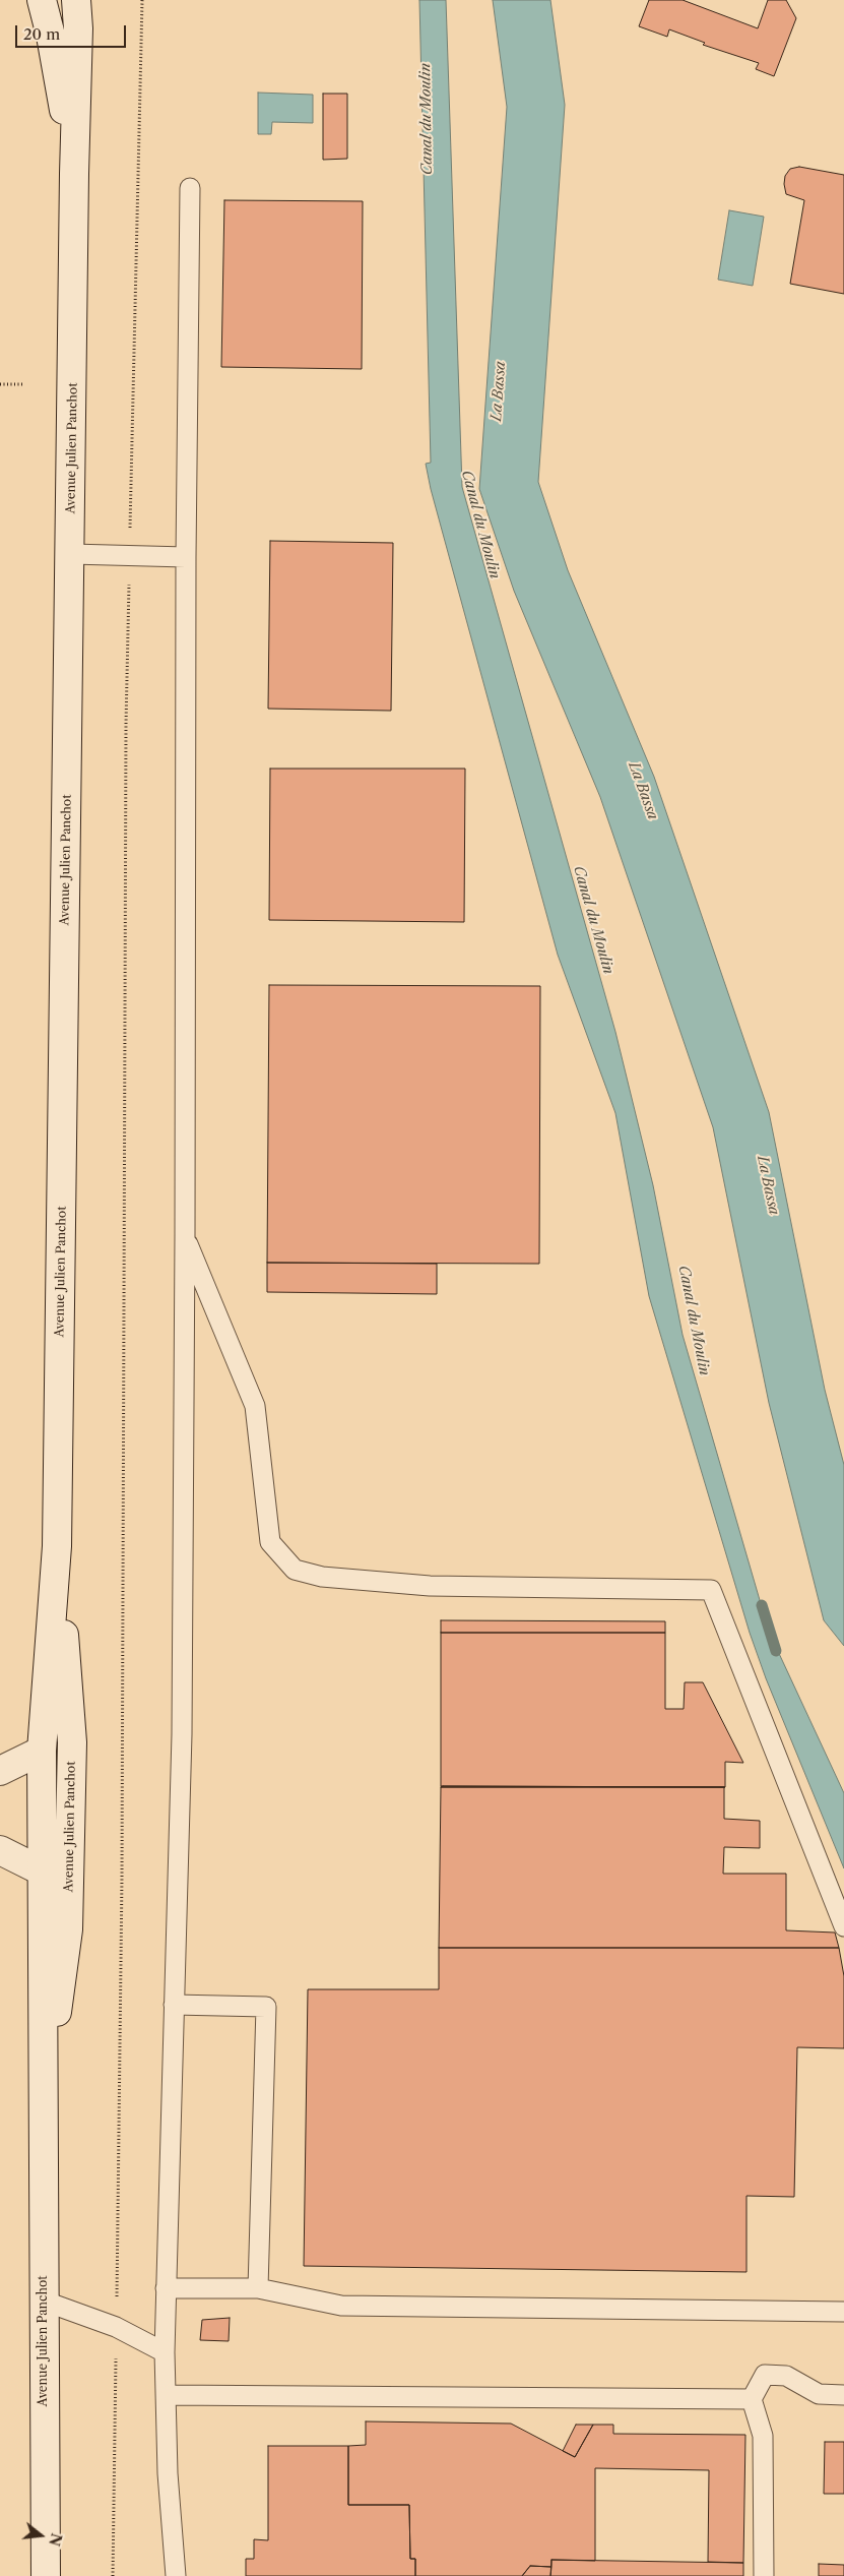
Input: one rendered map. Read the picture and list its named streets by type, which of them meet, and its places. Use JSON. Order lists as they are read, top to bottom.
{
  "streets": {
    "main road": ["Avenue Julien Panchot"]
  },
  "water": ["Canal du Moulin", "La Bassa"],
  "scale_bar": "20 m",
  "north": "right"
}
